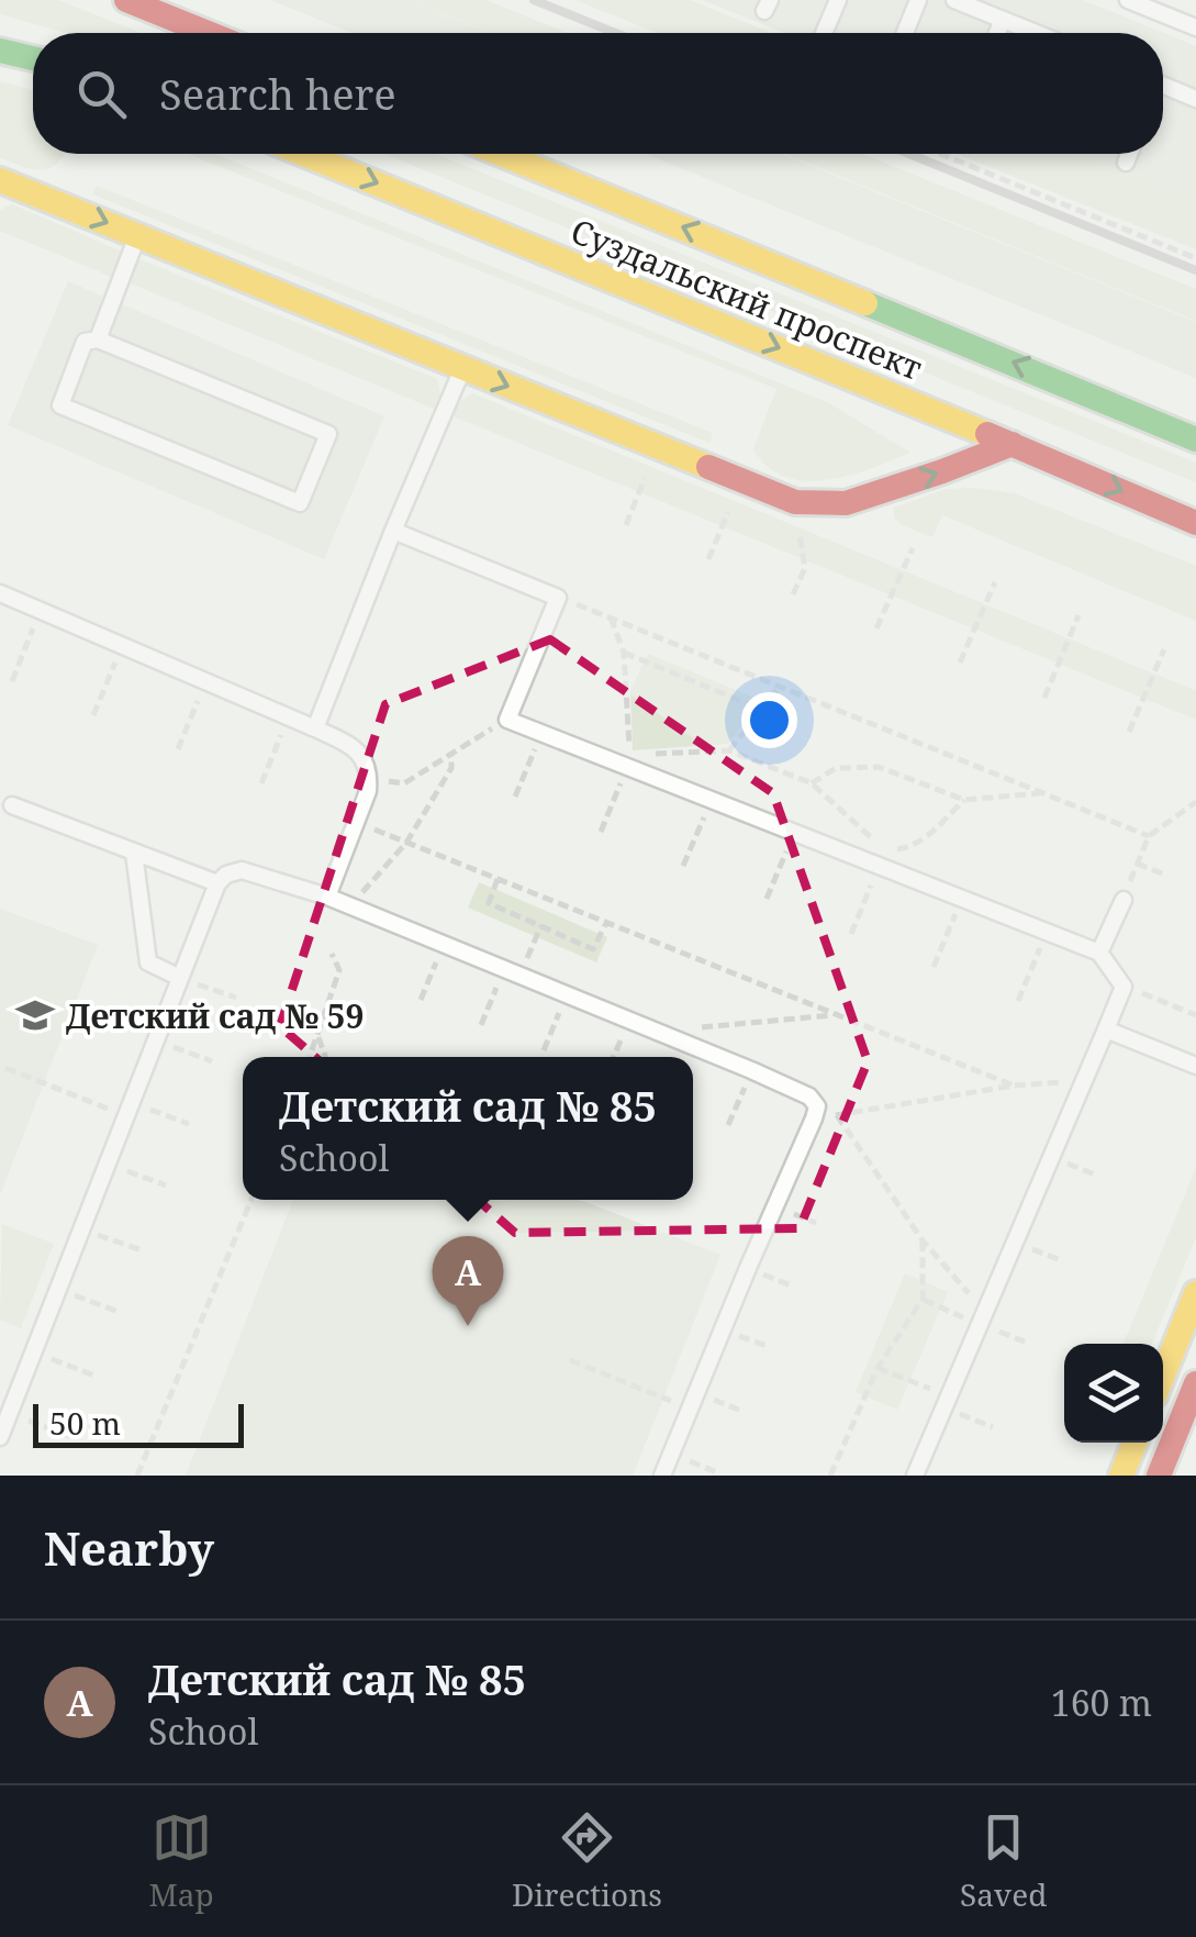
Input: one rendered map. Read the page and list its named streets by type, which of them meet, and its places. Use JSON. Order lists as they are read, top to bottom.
{
  "streets": {
    "main road": ["Суздальский проспект"]
  },
  "places": {
    "school or university": ["Детский сад № 59"]
  },
  "scale_bar": "50 m",
  "page": {
    "search": "Search here",
    "popup": ["Детский сад № 85", "School"],
    "pins": "A",
    "scale": "50 m",
    "heading": "Nearby",
    "list": [
      {
        "mark": "A",
        "name": "Детский сад № 85",
        "note": "School",
        "value": "160 m"
      }
    ],
    "nav": ["Map", "Directions", "Saved"]
  }
}
